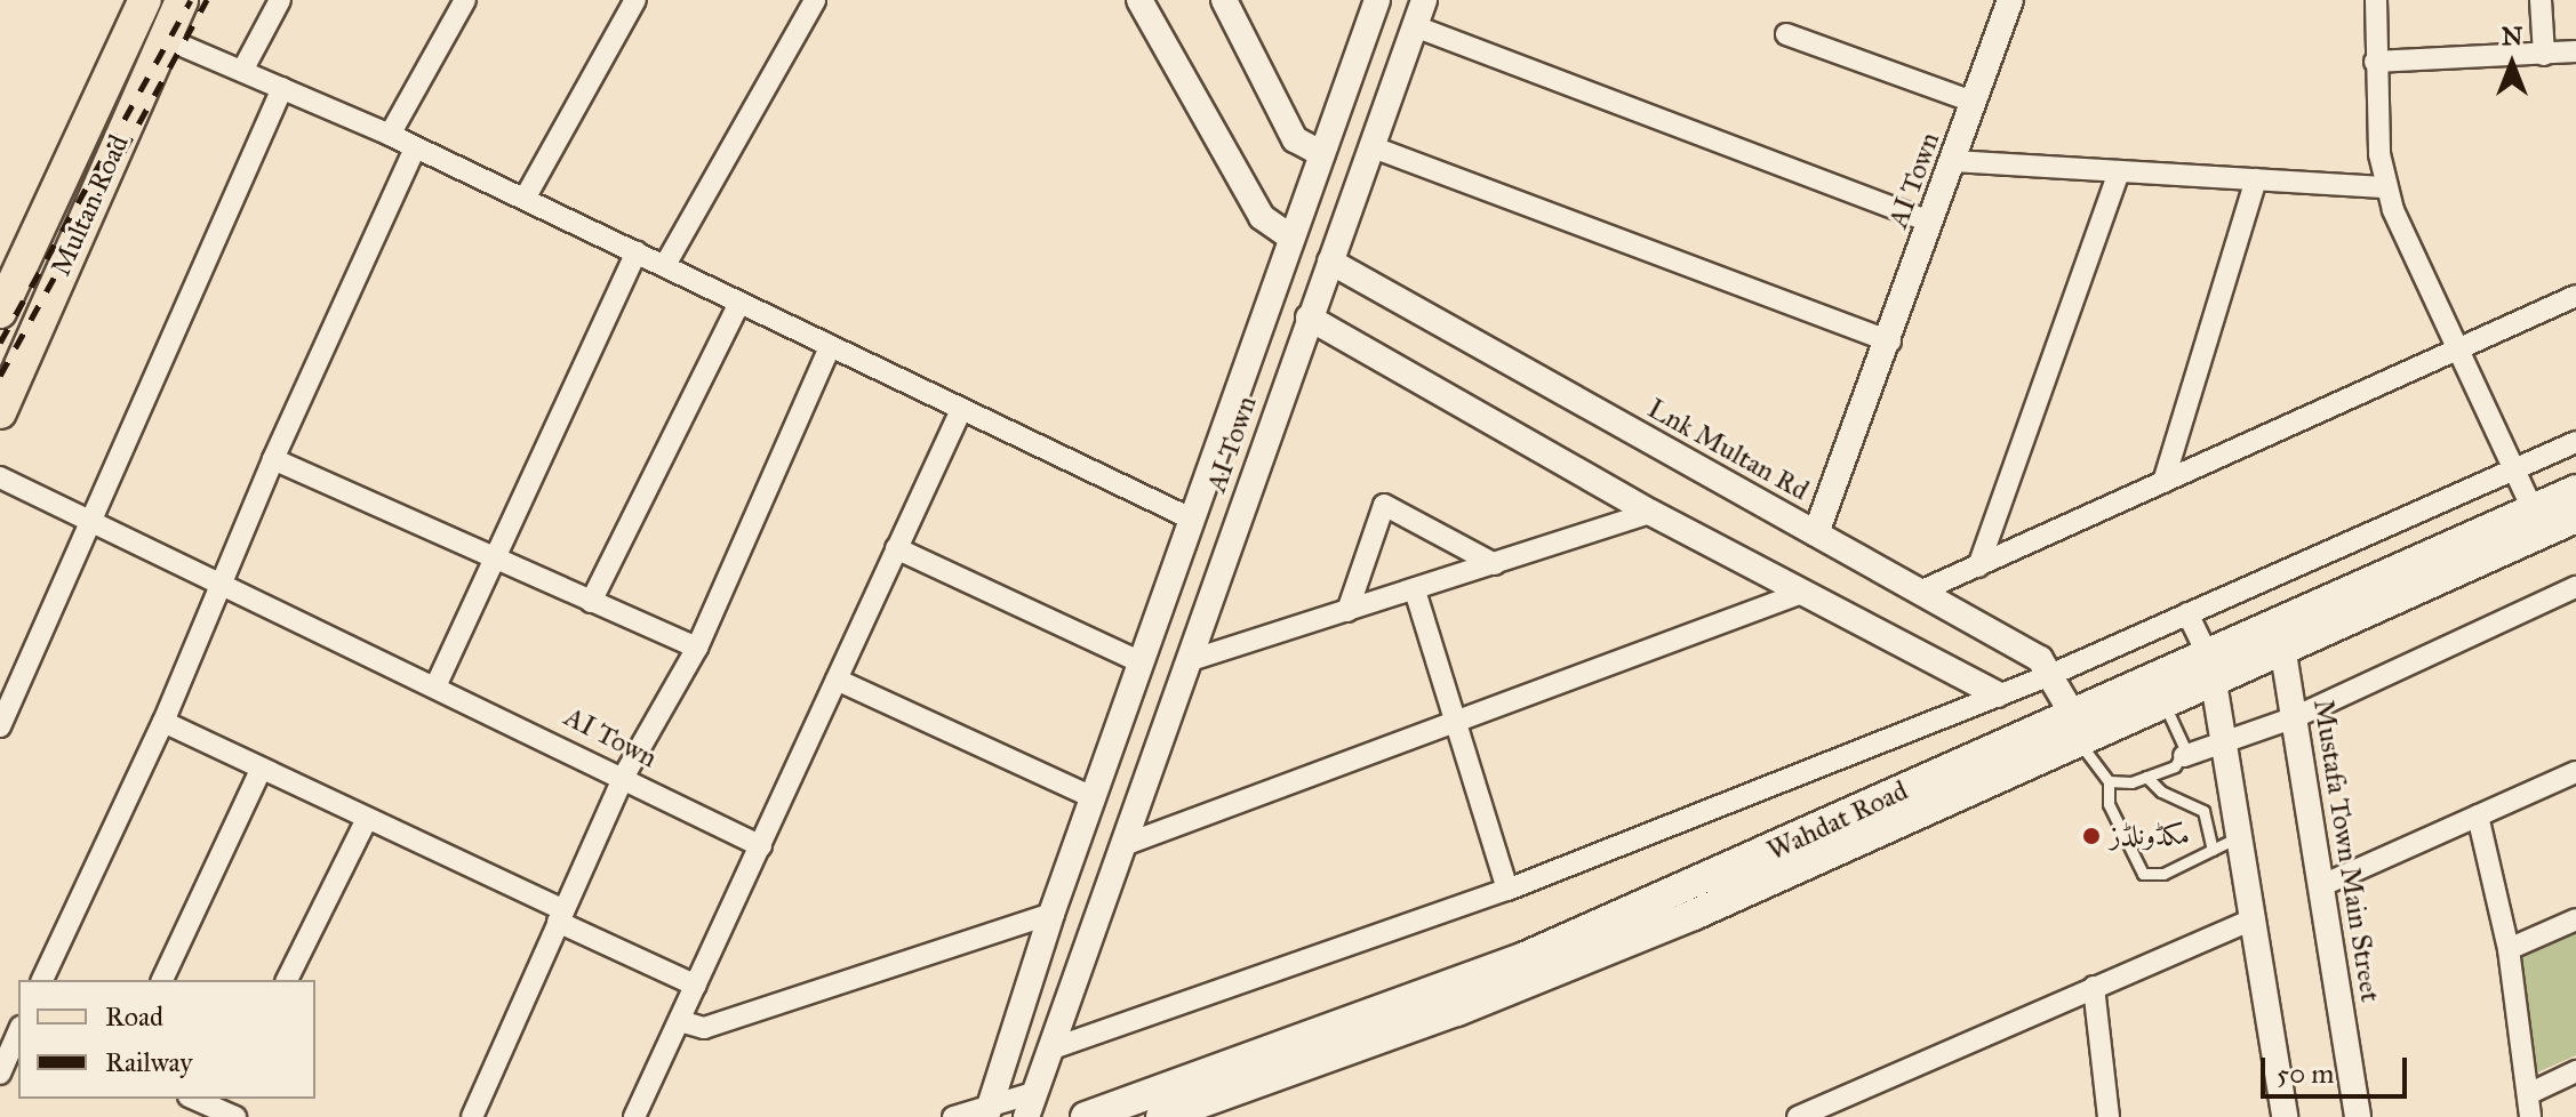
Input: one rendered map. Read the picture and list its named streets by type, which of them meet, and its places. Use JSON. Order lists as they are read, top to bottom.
{
  "streets": {
    "main road": ["Multan Road", "Wahdat Road"],
    "street": ["AI Town", "Lnk Multan Rd", "Mustafa Town Main Street"]
  },
  "crossings": [
    ["AI Town", "Lnk Multan Rd"],
    ["Lnk Multan Rd", "Wahdat Road"],
    ["Wahdat Road", "Mustafa Town Main Street"]
  ],
  "places": ["مکڈونلڈز"],
  "legend": ["Road", "Railway"],
  "scale_bar": "50 m",
  "north": "top"
}
